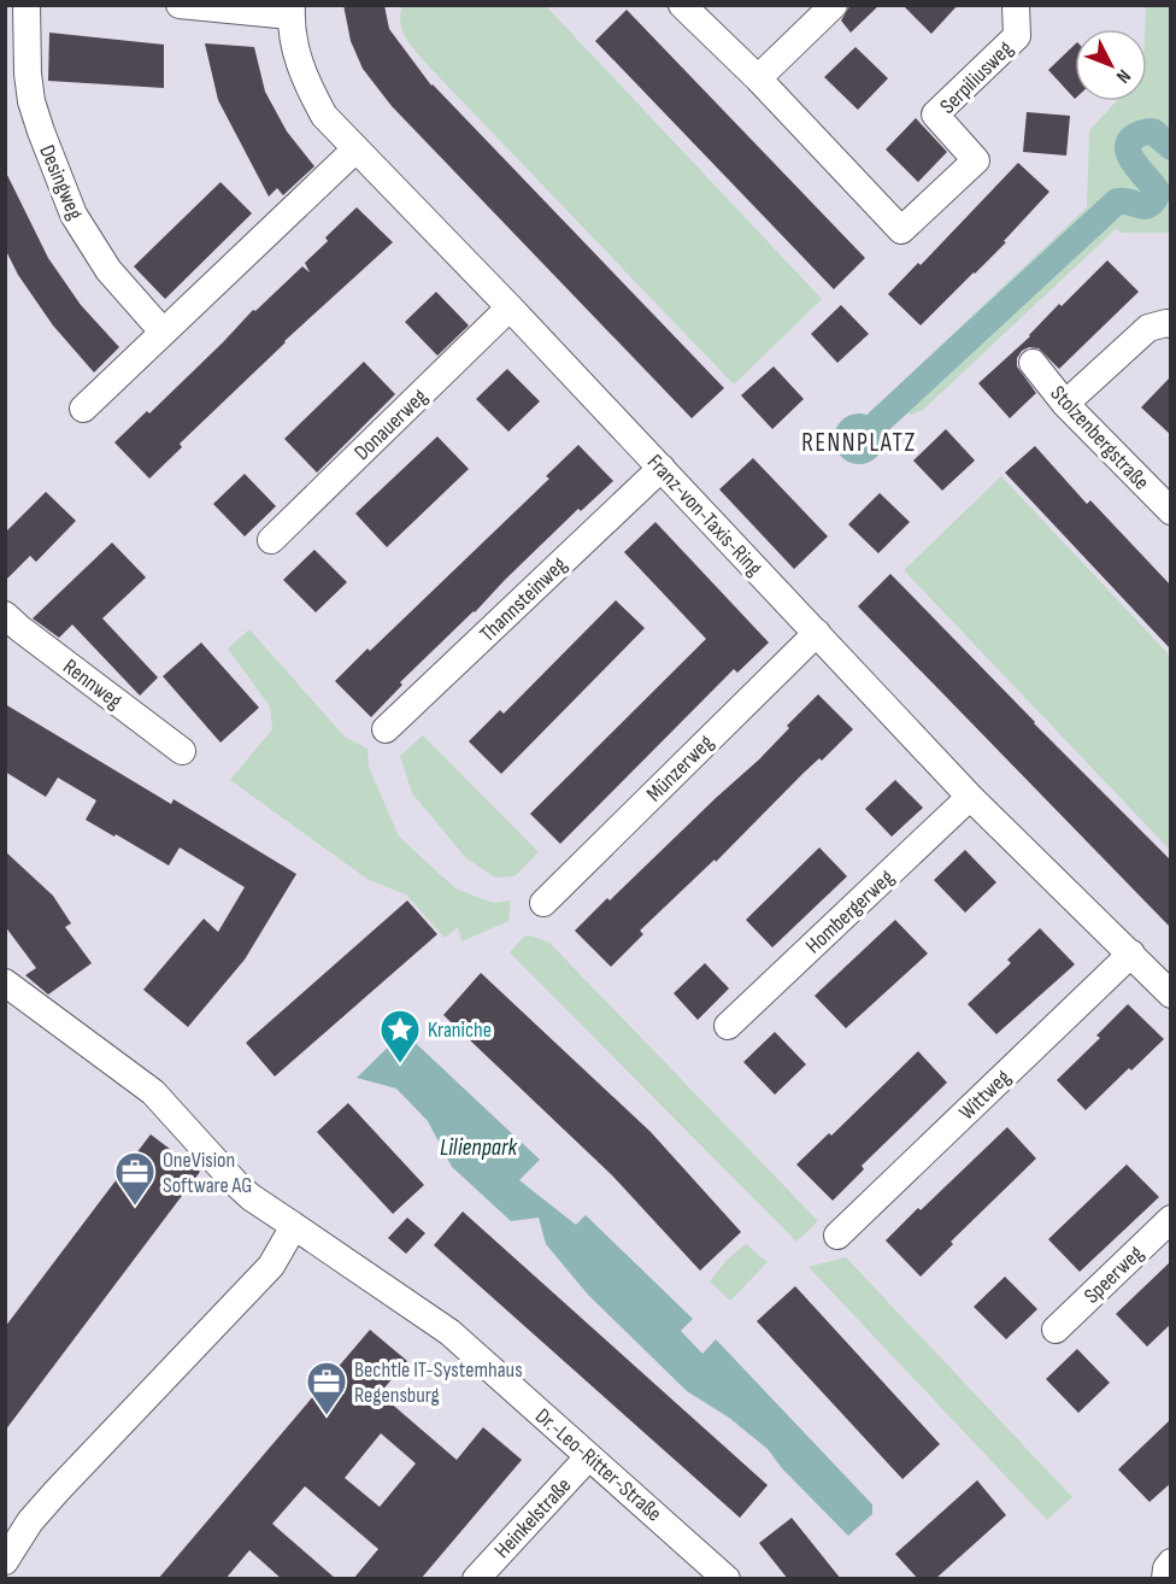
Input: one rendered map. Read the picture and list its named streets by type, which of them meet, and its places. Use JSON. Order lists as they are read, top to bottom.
{
  "streets": {
    "street": [
      "Serpiliusweg",
      "Desingweg",
      "Donauerweg",
      "Stolzenbergstraße",
      "Franz-von-Taxis-Ring",
      "Thannsteinweg",
      "Rennweg",
      "Münzerweg",
      "Hombergerweg",
      "Wittweg",
      "Speerweg",
      "Dr.-Leo-Ritter-Straße",
      "Heinkelstraße"
    ]
  },
  "crossings": [
    ["Donauerweg", "Franz-von-Taxis-Ring"],
    ["Franz-von-Taxis-Ring", "Thannsteinweg"],
    ["Franz-von-Taxis-Ring", "Münzerweg"],
    ["Franz-von-Taxis-Ring", "Hombergerweg"],
    ["Franz-von-Taxis-Ring", "Wittweg"],
    ["Dr.-Leo-Ritter-Straße", "Heinkelstraße"]
  ],
  "districts": ["RENNPLATZ"],
  "water": ["Lilienpark"],
  "places": {
    "place": ["Kraniche"],
    "office": ["OneVision Software AG", "Bechtle IT-Systemhaus Regensburg"]
  },
  "north": "bottom right"
}
